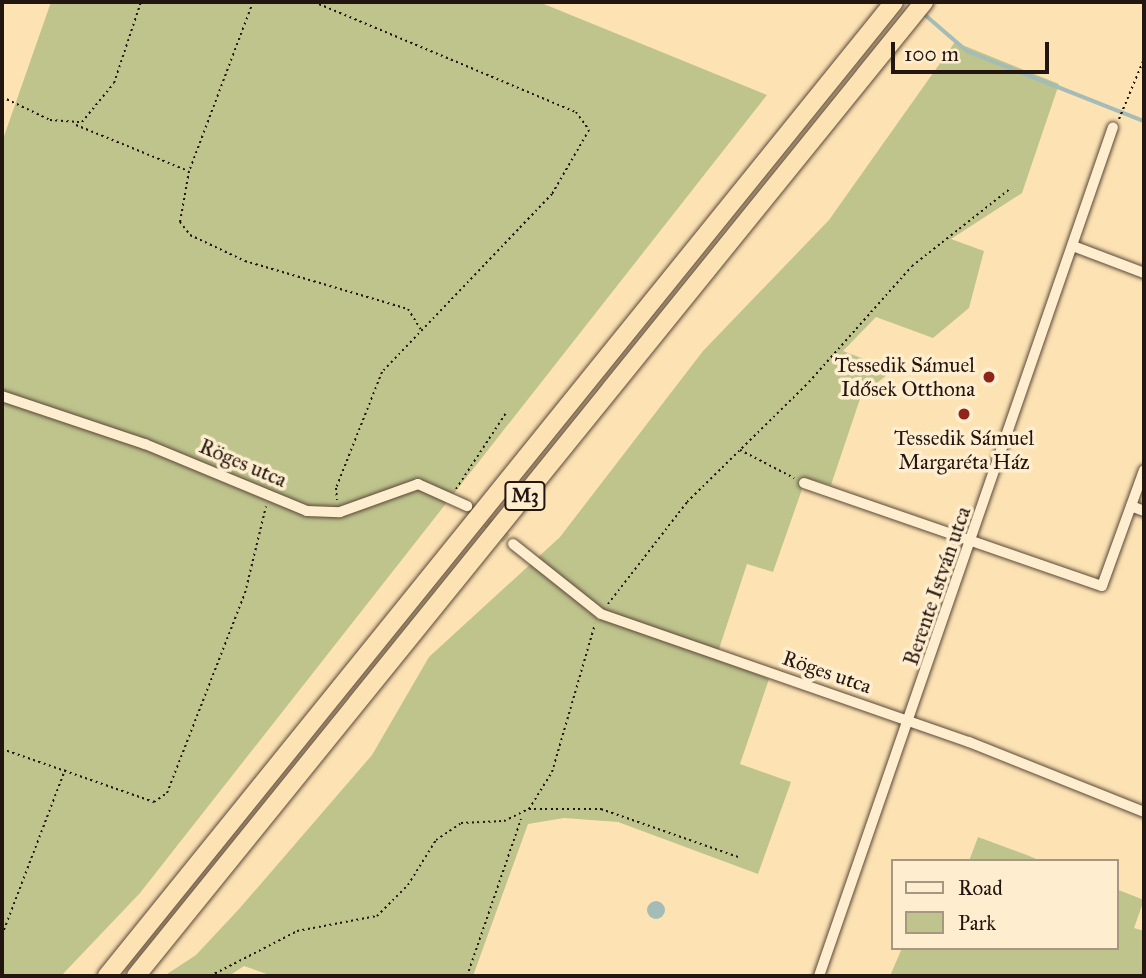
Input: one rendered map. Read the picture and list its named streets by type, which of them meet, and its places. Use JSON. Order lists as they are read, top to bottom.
{
  "streets": {
    "highway": ["M3"],
    "street": ["Röges utca", "Berente István utca"]
  },
  "crossings": [
    ["Röges utca", "Berente István utca"]
  ],
  "places": ["Tessedik Sámuel Idősek Otthona", "Tessedik Sámuel Margaréta Ház"],
  "legend": ["Road", "Park"],
  "scale_bar": "100 m"
}
